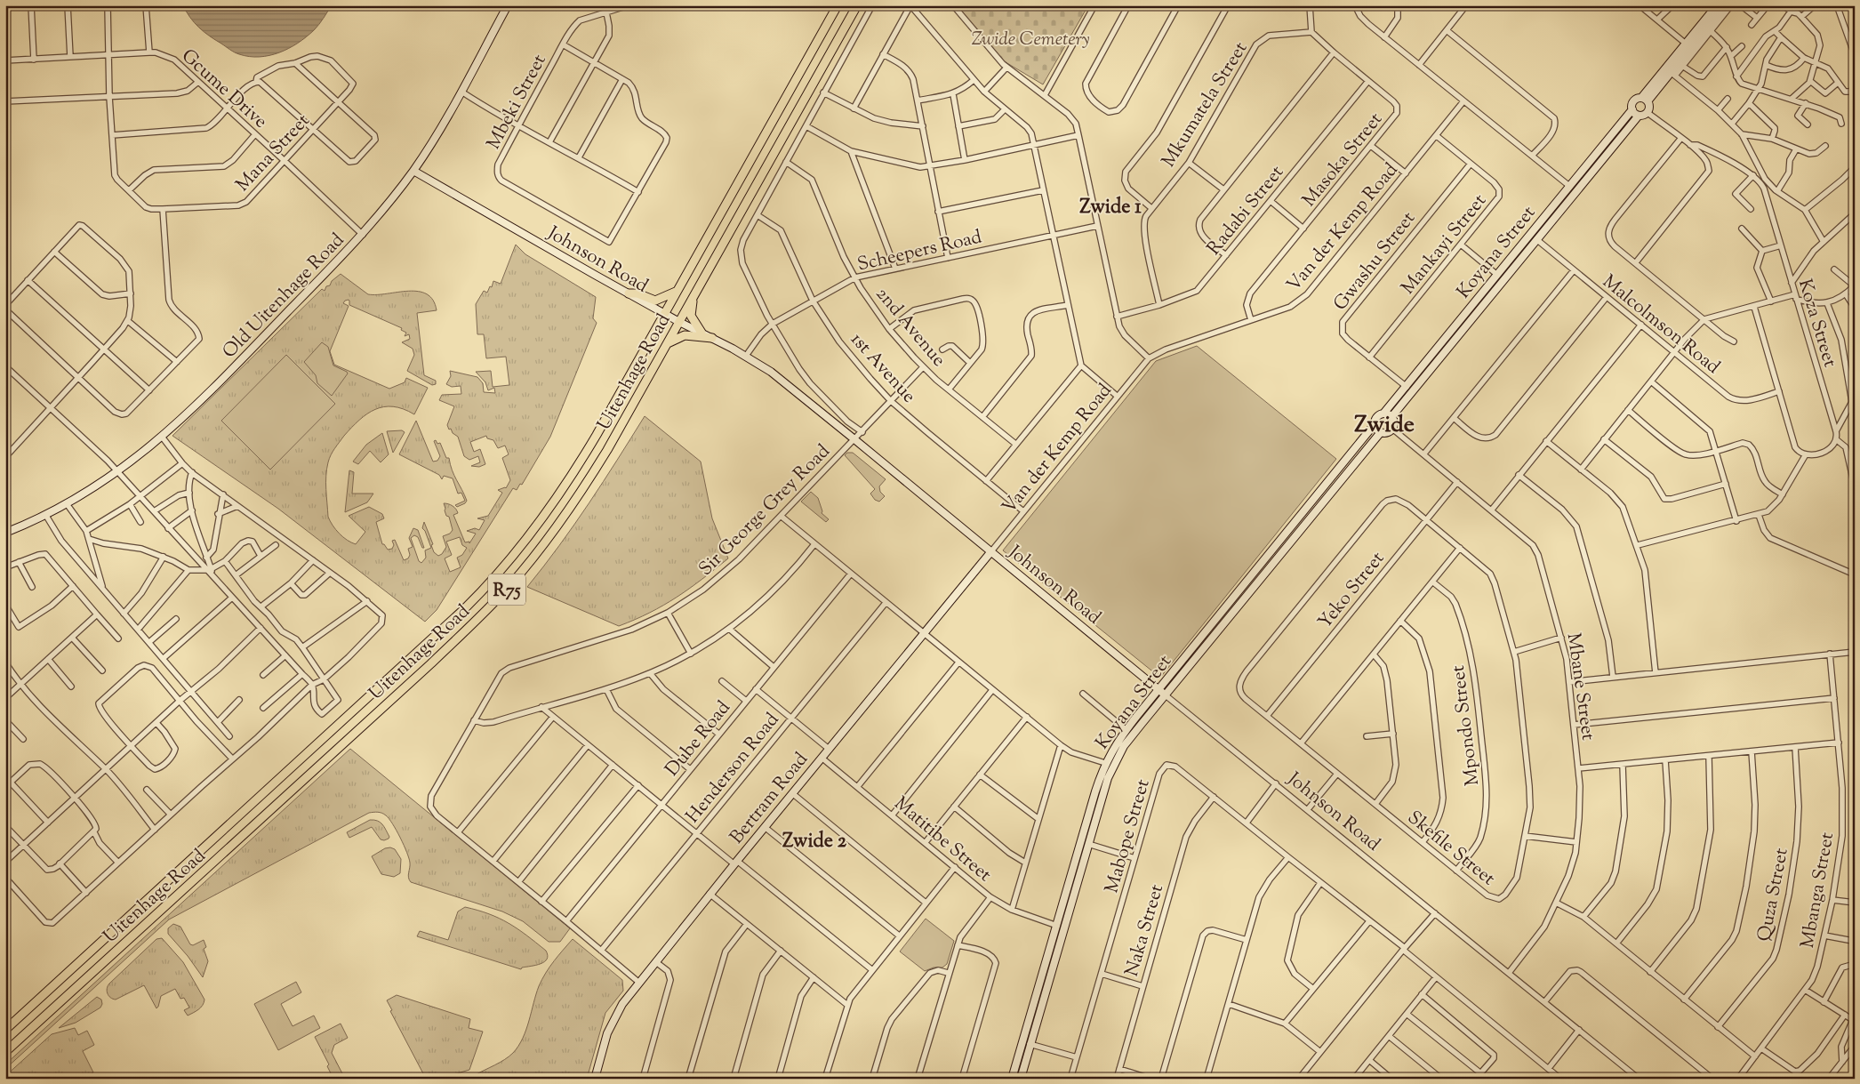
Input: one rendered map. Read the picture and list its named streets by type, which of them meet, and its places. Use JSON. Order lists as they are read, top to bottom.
{
  "streets": {
    "main road": [
      "Koyana Street",
      "Johnson Road",
      "Old Uitenhage Road",
      "Uitenhage Road",
      "R75",
      "Bertram Road"
    ],
    "street": [
      "Gcume Drive",
      "Mbeki Street",
      "Mkumatela Street",
      "Mana Street",
      "Masoka Street",
      "Radabi Street",
      "Van der Kemp Road",
      "Mankayi Street",
      "Scheepers Road",
      "Gwashu Street",
      "Koza Street",
      "Malcolmson Road",
      "2nd Avenue",
      "1st Avenue",
      "Sir George Grey Road",
      "Yeko Street",
      "Mbane Street",
      "Mpondo Street",
      "Dube Road",
      "Henderson Road",
      "Mabope Street",
      "Matitibe Street",
      "Skefile Street",
      "Mbanga Street",
      "Quza Street",
      "Naka Street"
    ]
  },
  "crossings": [
    ["Gcume Drive", "Mana Street"],
    ["Gcume Drive", "Old Uitenhage Road"],
    ["Mkumatela Street", "Masoka Street"],
    ["Mkumatela Street", "Radabi Street"],
    ["Masoka Street", "Radabi Street"],
    ["Masoka Street", "Van der Kemp Road"],
    ["Van der Kemp Road", "Mankayi Street"],
    ["Van der Kemp Road", "Johnson Road"],
    ["Van der Kemp Road", "1st Avenue"],
    ["Van der Kemp Road", "Bertram Road"],
    ["Mankayi Street", "Gwashu Street"],
    ["Scheepers Road", "Johnson Road"],
    ["Scheepers Road", "2nd Avenue"],
    ["Scheepers Road", "1st Avenue"],
    ["Koyana Street", "Johnson Road"],
    ["Koyana Street", "Gwashu Street"],
    ["Koyana Street", "Malcolmson Road"],
    ["Koyana Street", "Mbane Street"],
    ["Koyana Street", "Matitibe Street"],
    ["Johnson Road", "Old Uitenhage Road"],
    ["Johnson Road", "Uitenhage Road"],
    ["Johnson Road", "Sir George Grey Road"],
    ["Johnson Road", "Mbane Street"],
    ["Johnson Road", "Bertram Road"],
    ["2nd Avenue", "Sir George Grey Road"],
    ["1st Avenue", "Sir George Grey Road"],
    ["Yeko Street", "Mbane Street"],
    ["Yeko Street", "Skefile Street"],
    ["Mpondo Street", "Skefile Street"],
    ["Bertram Road", "Matitibe Street"],
    ["Mabope Street", "Naka Street"]
  ],
  "districts": ["Zwide 1", "Zwide", "Zwide 2"],
  "parks": ["Zwide Cemetery"]
}
